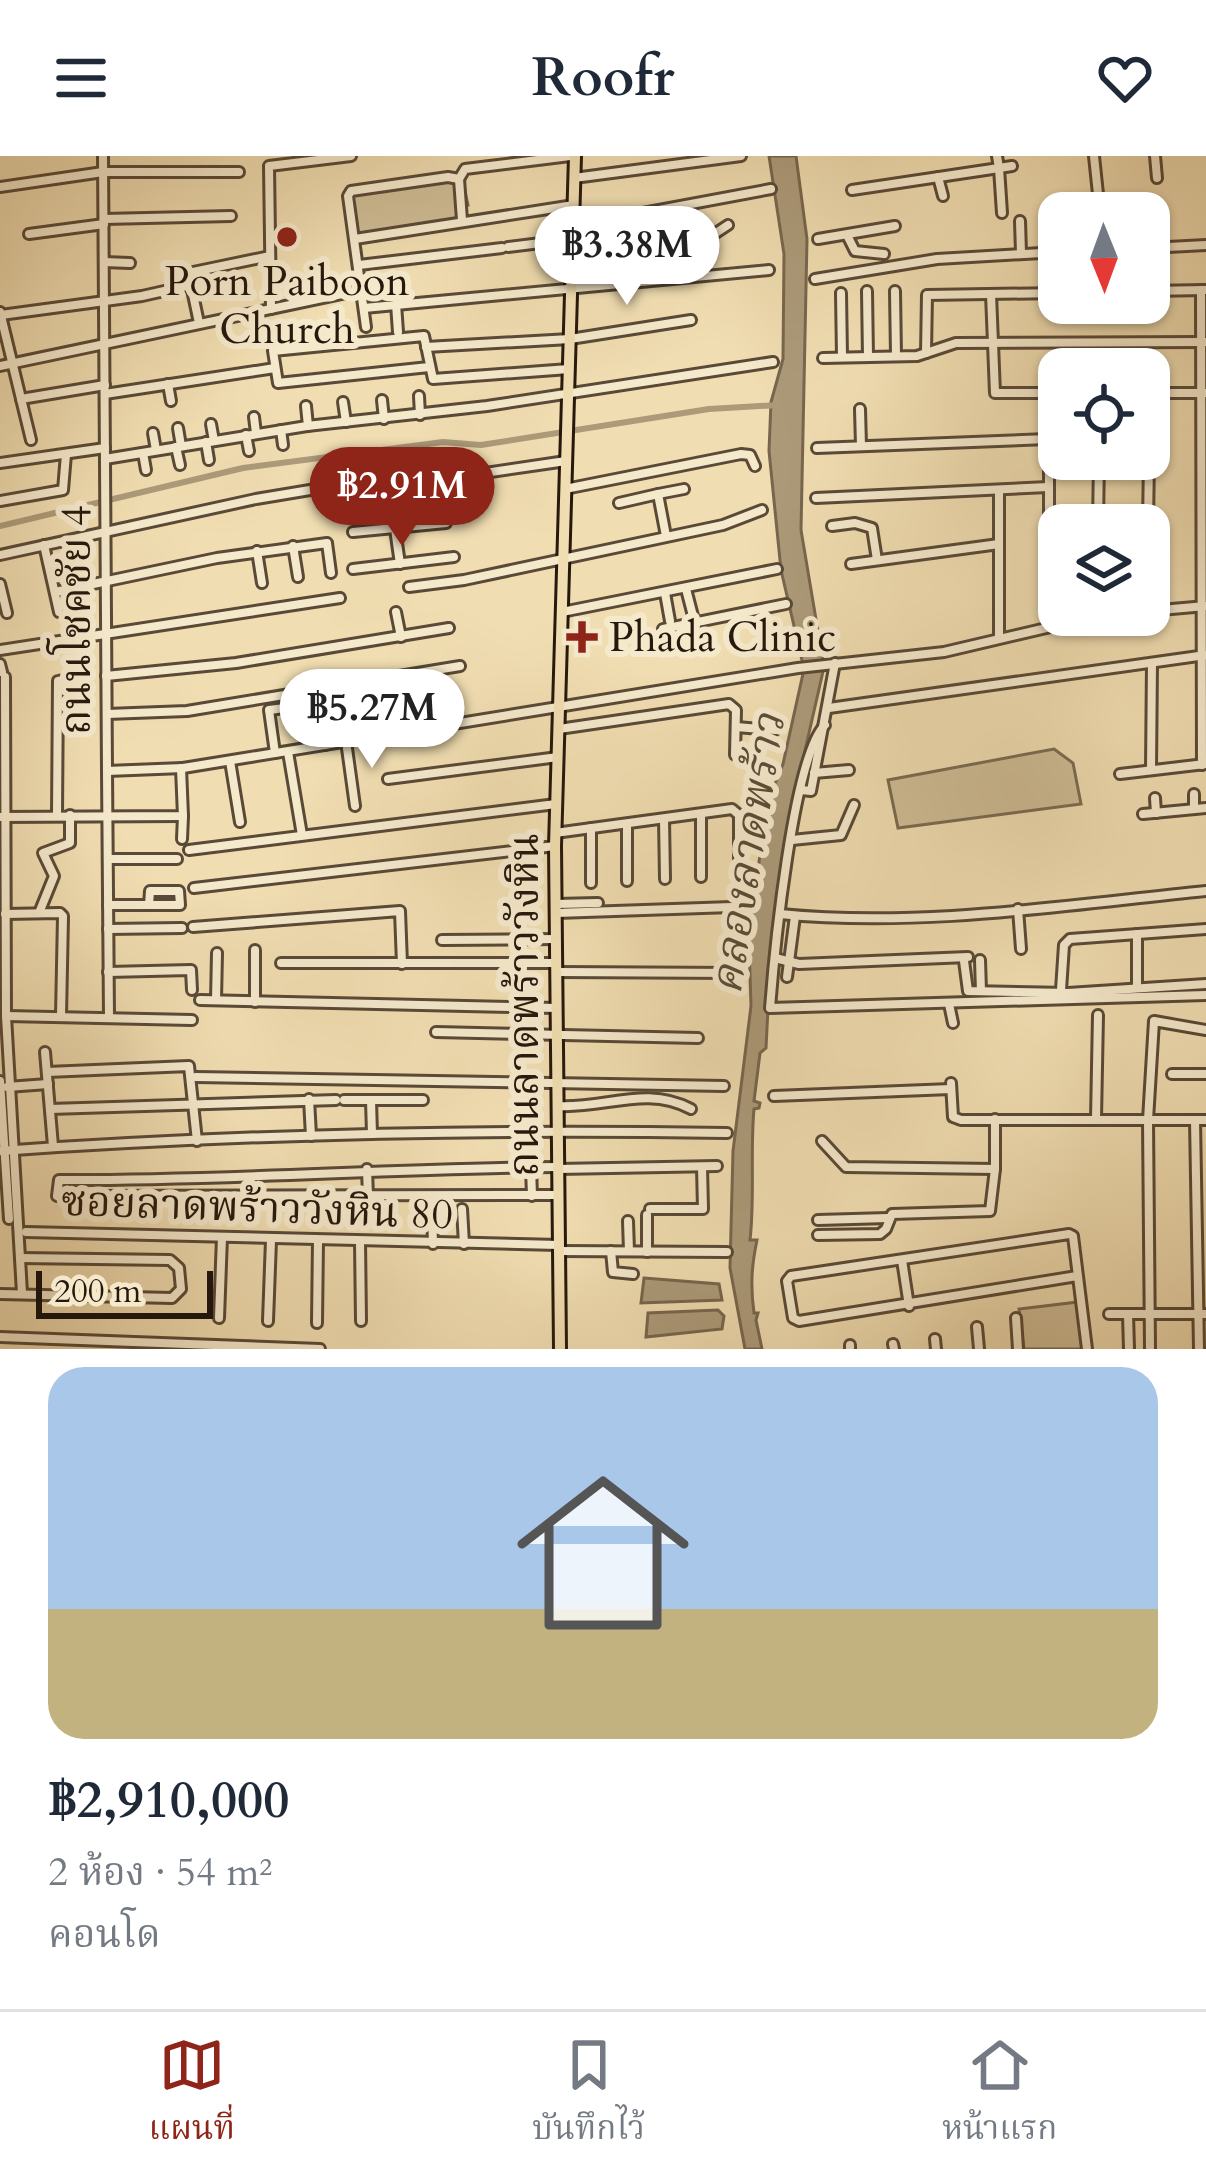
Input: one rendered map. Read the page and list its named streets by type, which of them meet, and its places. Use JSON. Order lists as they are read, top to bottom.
{
  "streets": {
    "main road": ["ถนนลาดพร้าววังหิน"],
    "street": ["ถนนโชคชัย 4", "ซอยลาดพร้าววังหิน 80"]
  },
  "crossings": [
    ["ถนนโชคชัย 4", "ถนนลาดพร้าววังหิน"],
    ["ถนนลาดพร้าววังหิน", "ซอยลาดพร้าววังหิน 80"]
  ],
  "water": ["คลองลาดพร้าว"],
  "places": {
    "other": ["Porn Paiboon Church"],
    "health": ["Phada Clinic"]
  },
  "scale_bar": "200 m",
  "north": "bottom",
  "page": {
    "header": "Roofr",
    "price": ["฿3.38M", "฿2.91M", "฿5.27M"],
    "scale": "200 m",
    "list": [
      {
        "name": "฿2,910,000",
        "note": "2 ห้อง · 54 m² · คอนโด"
      }
    ],
    "tabs": ["แผนที่", "บันทึกไว้", "หน้าแรก"]
  }
}
